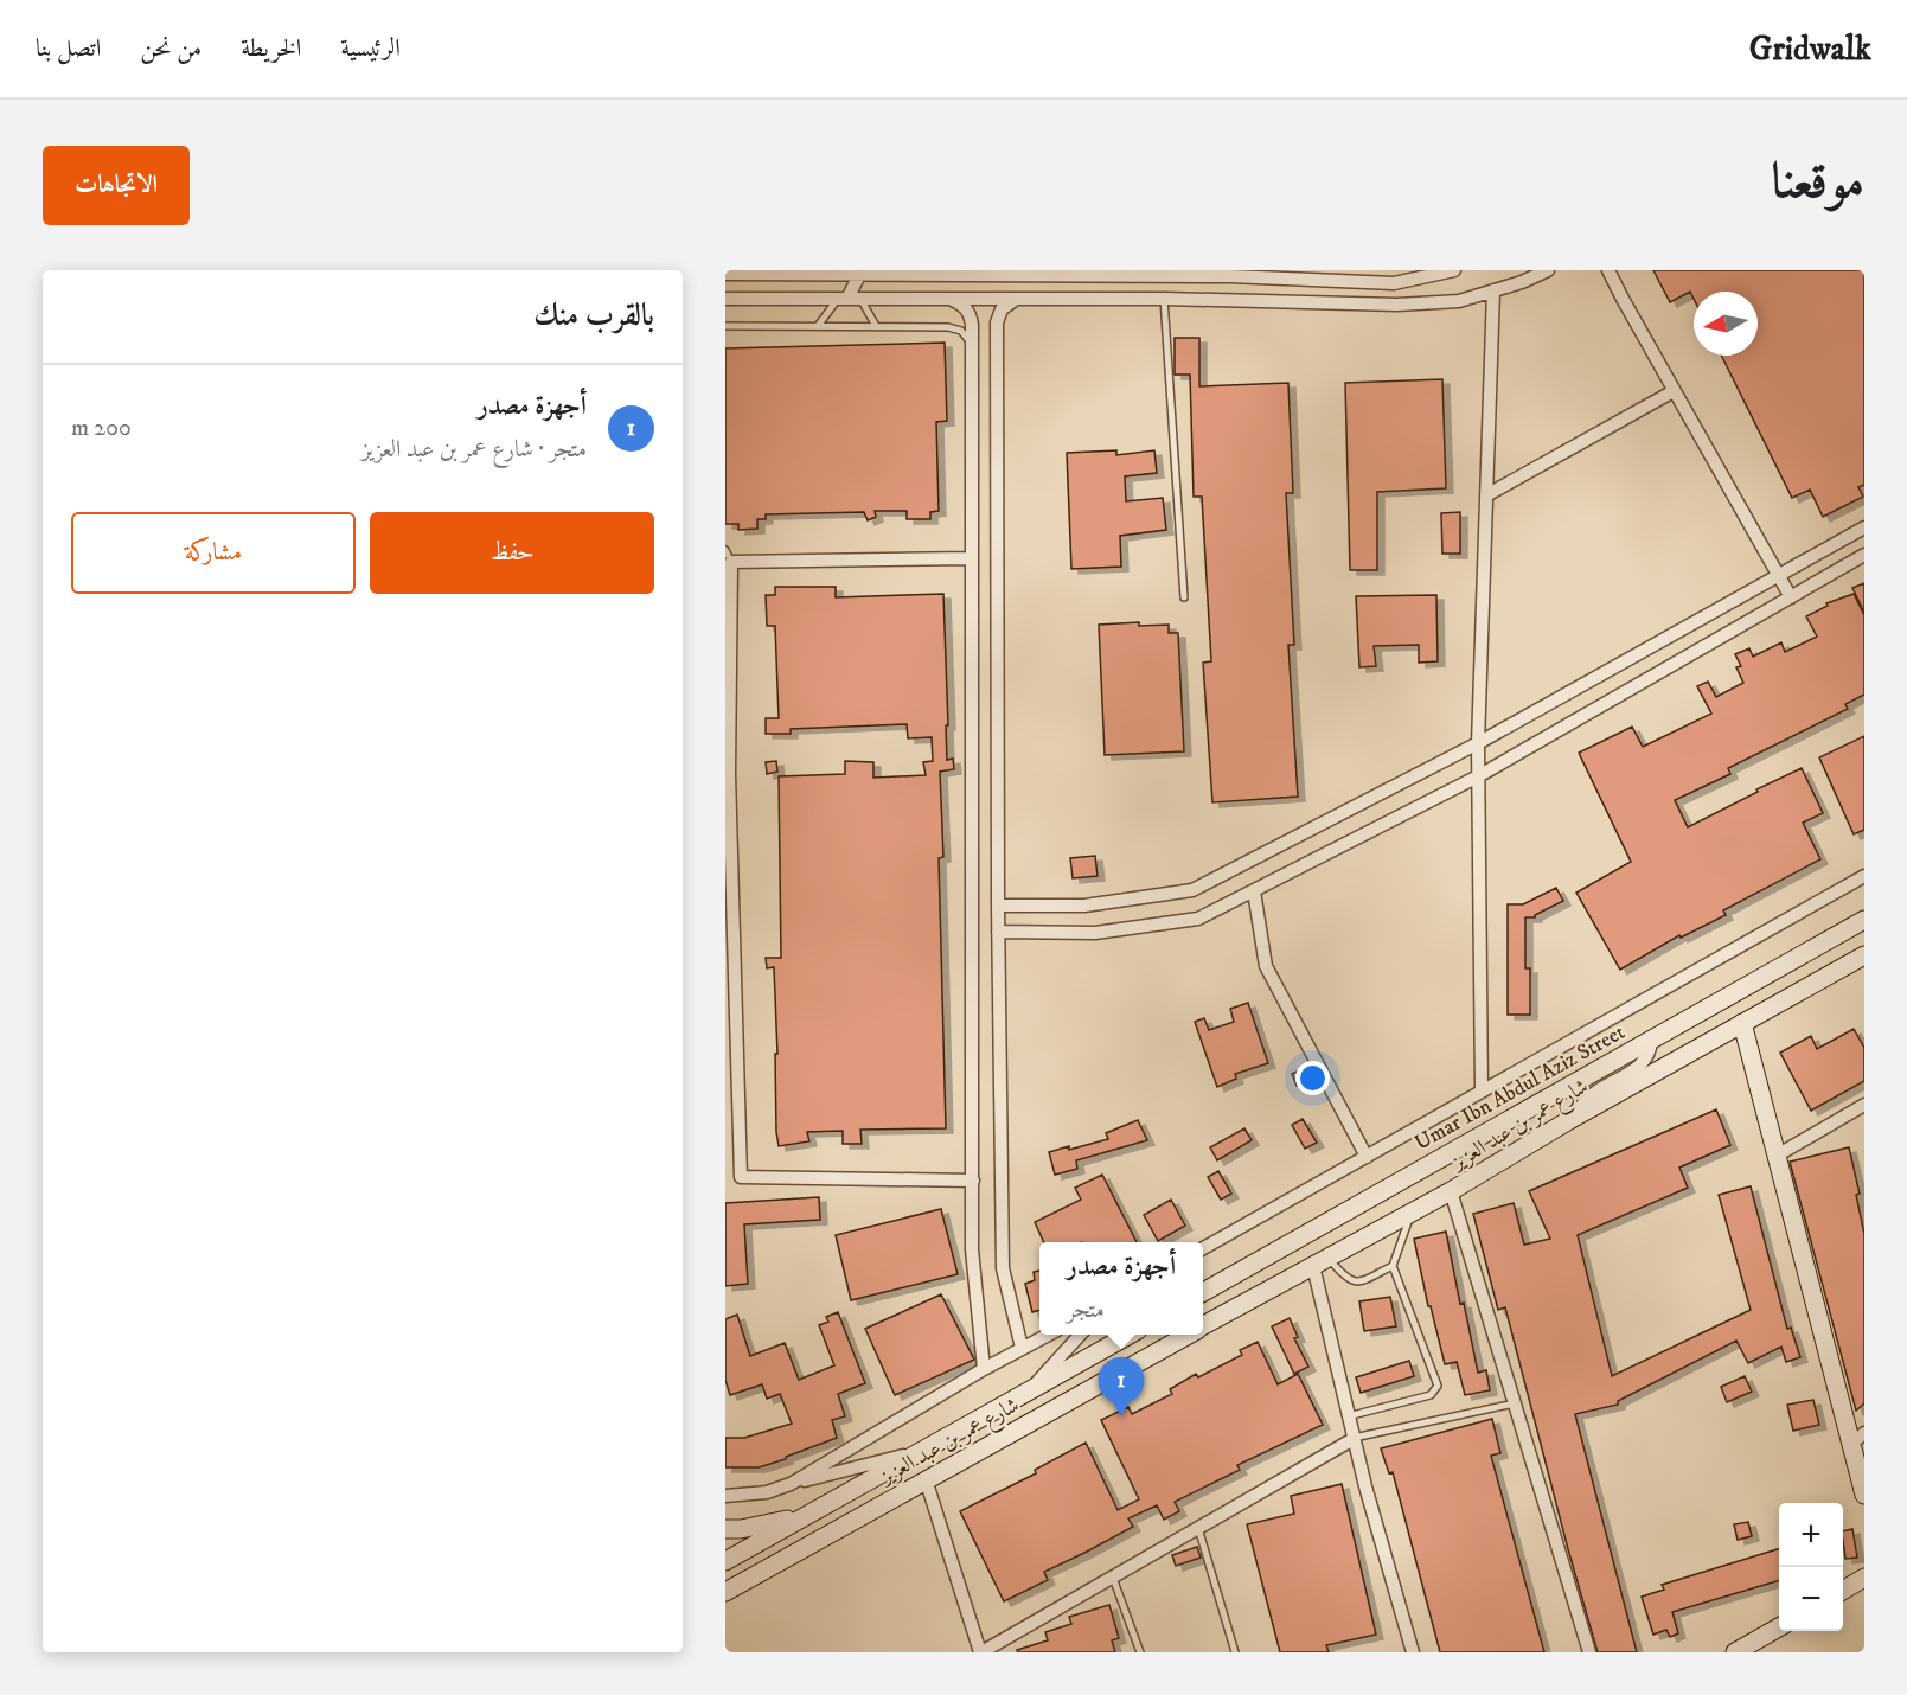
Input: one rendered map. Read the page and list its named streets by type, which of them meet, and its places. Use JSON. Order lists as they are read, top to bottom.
{
  "streets": {
    "main road": ["Umar Ibn Abdul Aziz Street", "شارع عمر بن عبد العزيز"]
  },
  "north": "left",
  "page": {
    "header": "Gridwalk",
    "nav": [
      "الرئيسية",
      "الخريطة",
      "من نحن",
      "اتصل بنا"
    ],
    "title": "موقعنا",
    "buttons": [
      "الاتجاهات",
      ["حفظ", "مشاركة"]
    ],
    "heading": "بالقرب منك",
    "list": [
      {
        "mark": "1",
        "name": "أجهزة مصدر",
        "note": "متجر · شارع عمر بن عبد العزيز",
        "value": "200 m"
      }
    ],
    "popup": ["أجهزة مصدر", "متجر"],
    "pins": "1",
    "map_buttons": ["+", "−"]
  }
}
